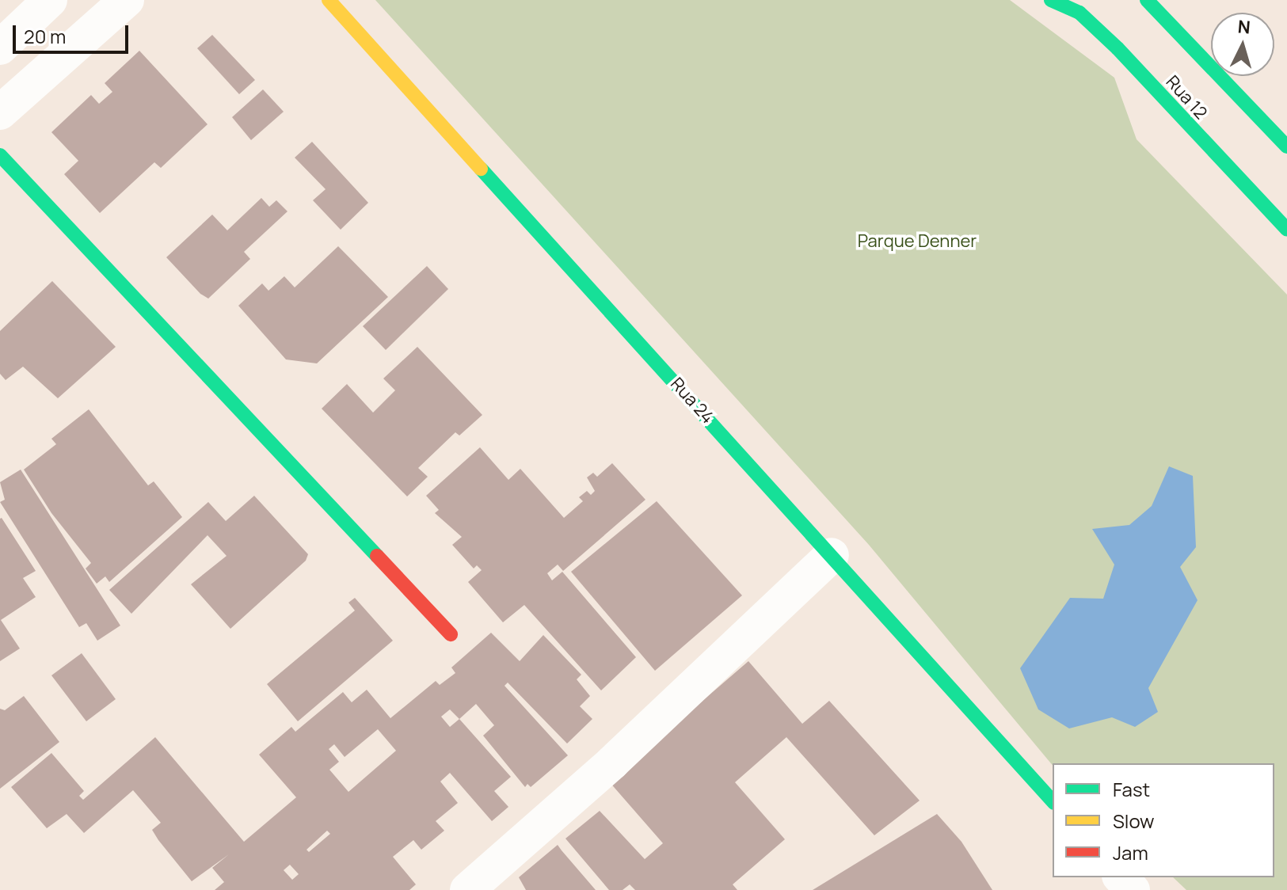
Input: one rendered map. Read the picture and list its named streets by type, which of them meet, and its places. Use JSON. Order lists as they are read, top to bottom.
{
  "streets": {
    "street": ["Rua 12", "Rua 24"]
  },
  "parks": ["Parque Denner"],
  "legend": ["Fast", "Slow", "Jam"],
  "scale_bar": "20 m",
  "north": "top"
}
